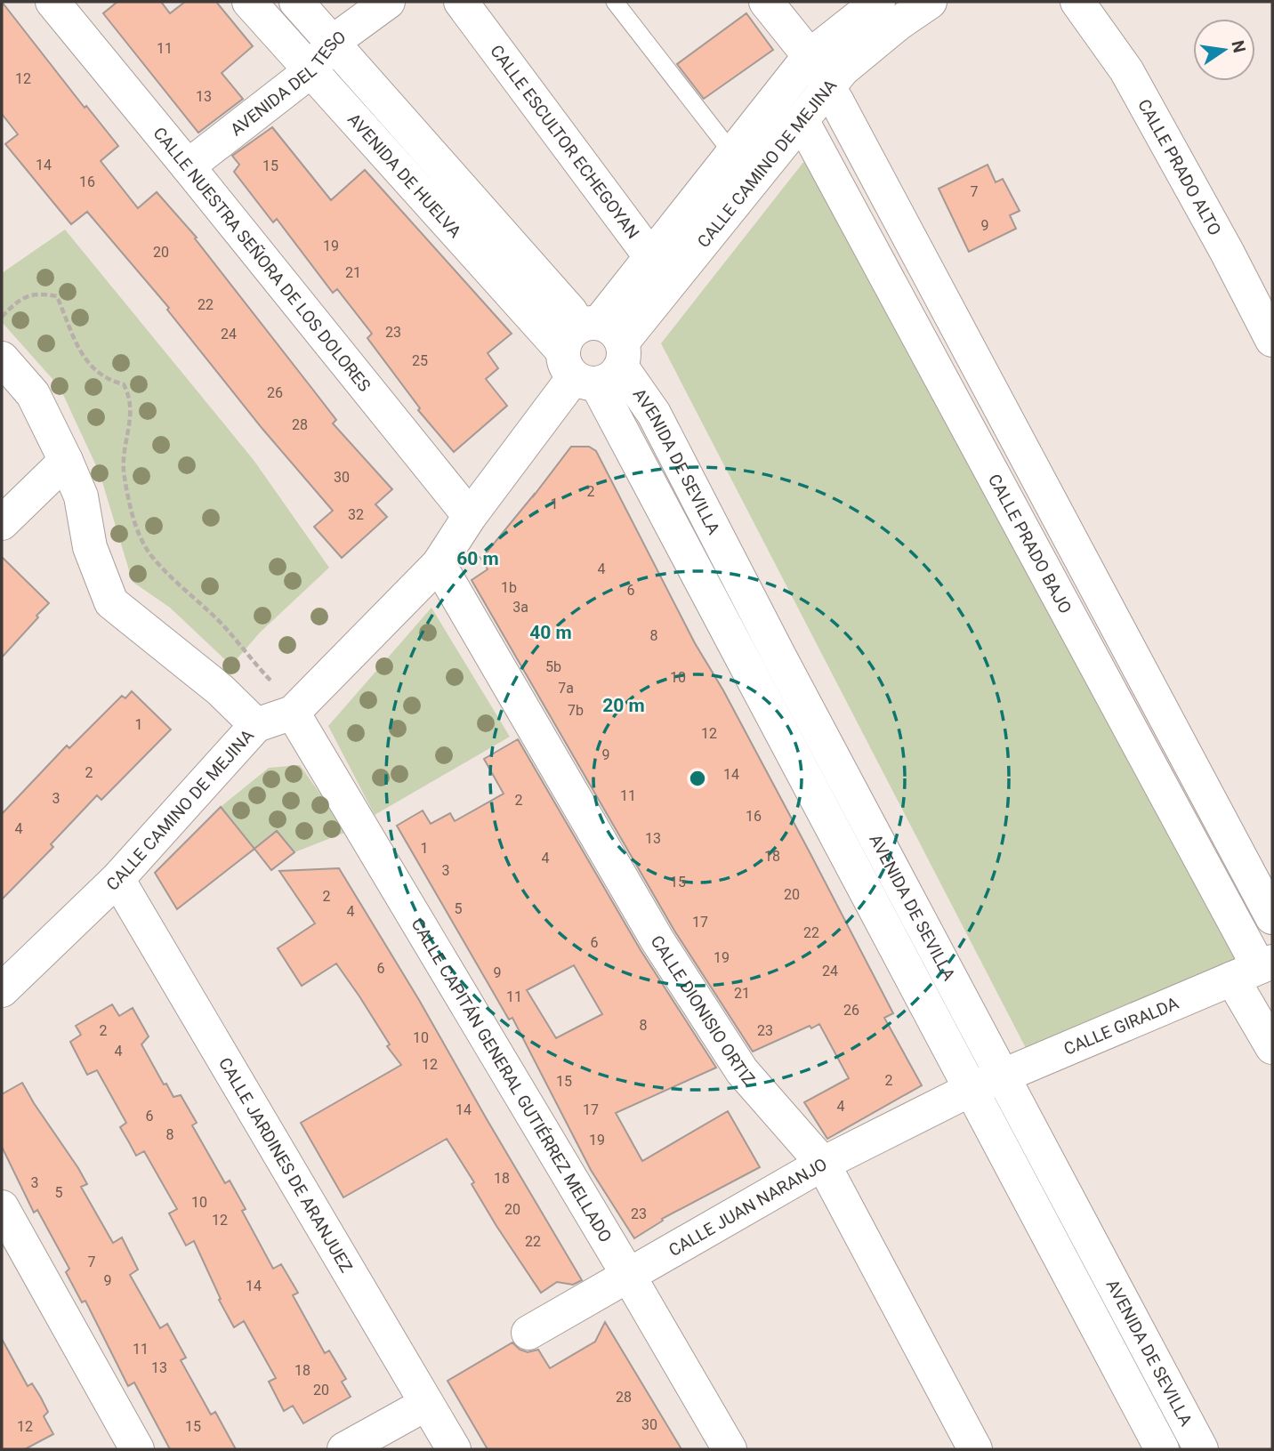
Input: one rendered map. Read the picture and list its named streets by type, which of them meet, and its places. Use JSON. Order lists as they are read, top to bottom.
{
  "streets": {
    "street": [
      "AVENIDA DEL TESO",
      "CALLE ESCULTOR ECHEGOYAN",
      "CALLE CAMINO DE MEJINA",
      "CALLE PRADO ALTO",
      "AVENIDA DE HUELVA",
      "CALLE NUESTRA SEÑORA DE LOS DOLORES",
      "AVENIDA DE SEVILLA",
      "CALLE PRADO BAJO",
      "CALLE DIONISIO ORTIZ",
      "CALLE GIRALDA",
      "CALLE CAPITÁN GENERAL GUTIÉRREZ MELLADO",
      "CALLE JARDINES DE ARANJUEZ",
      "CALLE JUAN NARANJO"
    ]
  },
  "crossings": [
    ["AVENIDA DEL TESO", "AVENIDA DE HUELVA"],
    ["AVENIDA DEL TESO", "CALLE NUESTRA SEÑORA DE LOS DOLORES"],
    ["CALLE ESCULTOR ECHEGOYAN", "CALLE CAMINO DE MEJINA"],
    ["CALLE CAMINO DE MEJINA", "AVENIDA DE HUELVA"],
    ["CALLE CAMINO DE MEJINA", "CALLE NUESTRA SEÑORA DE LOS DOLORES"],
    ["CALLE CAMINO DE MEJINA", "AVENIDA DE SEVILLA"],
    ["CALLE CAMINO DE MEJINA", "CALLE PRADO BAJO"],
    ["CALLE CAMINO DE MEJINA", "CALLE DIONISIO ORTIZ"],
    ["CALLE CAMINO DE MEJINA", "CALLE CAPITÁN GENERAL GUTIÉRREZ MELLADO"],
    ["CALLE CAMINO DE MEJINA", "CALLE JARDINES DE ARANJUEZ"],
    ["AVENIDA DE HUELVA", "AVENIDA DE SEVILLA"],
    ["AVENIDA DE SEVILLA", "CALLE GIRALDA"],
    ["AVENIDA DE SEVILLA", "CALLE JUAN NARANJO"],
    ["CALLE PRADO BAJO", "CALLE GIRALDA"],
    ["CALLE DIONISIO ORTIZ", "CALLE JUAN NARANJO"],
    ["CALLE GIRALDA", "CALLE JUAN NARANJO"],
    ["CALLE CAPITÁN GENERAL GUTIÉRREZ MELLADO", "CALLE JUAN NARANJO"]
  ],
  "house_numbers": [
    "11",
    "12",
    "13",
    "14",
    "15",
    "16",
    "7",
    "9",
    "19",
    "20",
    "21",
    "22",
    "23",
    "24",
    "25",
    "26",
    "28",
    "30",
    "2",
    "1",
    "32",
    "4",
    "1b",
    "6",
    "3a",
    "8",
    "5b",
    "10",
    "7a",
    "7b",
    "1",
    "12",
    "9",
    "2",
    "14",
    "11",
    "3",
    "2",
    "16",
    "4",
    "13",
    "1",
    "18",
    "4",
    "3",
    "15",
    "20",
    "2",
    "5",
    "4",
    "17",
    "22",
    "6",
    "19",
    "6",
    "24",
    "9",
    "21",
    "11",
    "26",
    "8",
    "2",
    "23",
    "10",
    "4",
    "12",
    "2",
    "15",
    "4",
    "14",
    "17",
    "6",
    "8",
    "19",
    "18",
    "3",
    "5",
    "10",
    "20",
    "23",
    "12",
    "22",
    "7",
    "9",
    "14",
    "11",
    "13",
    "18",
    "20",
    "28",
    "30",
    "12",
    "15"
  ],
  "north": "right",
  "rings": ["60 m", "40 m", "20 m"]
}
